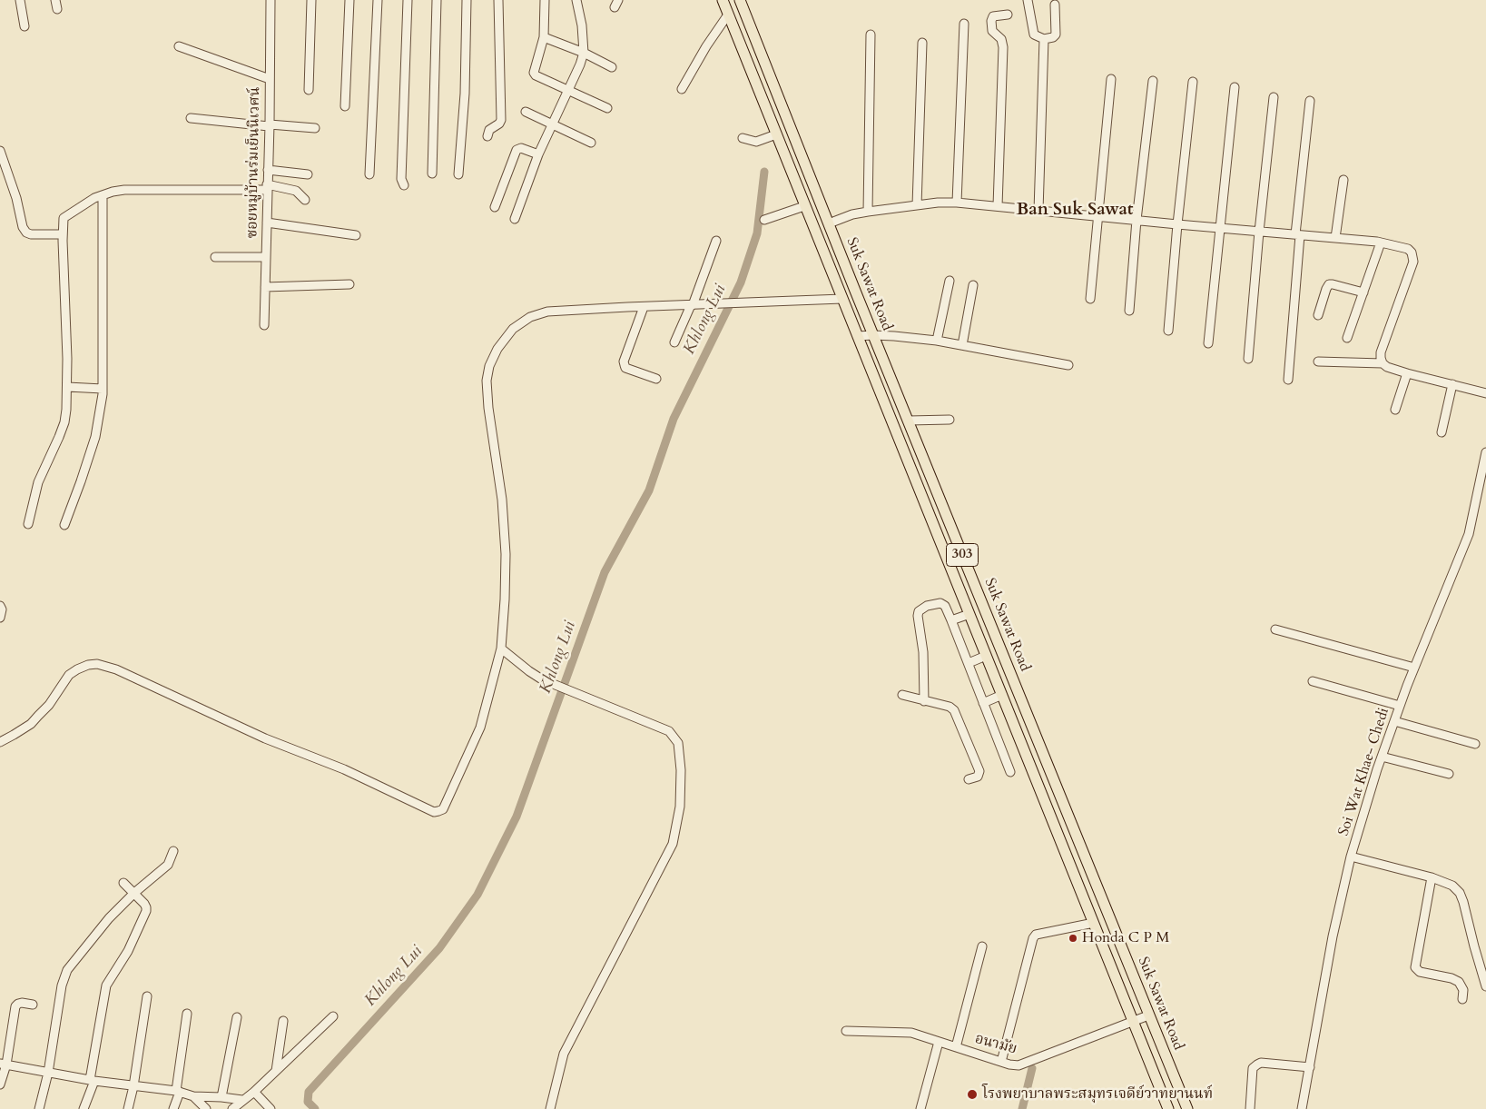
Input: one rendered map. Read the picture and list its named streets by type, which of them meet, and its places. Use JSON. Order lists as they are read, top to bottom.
{
  "streets": {
    "main road": ["Suk Sawat Road", "303"],
    "street": ["ซอยหมู่บ้านร่มเย็นนิเวศน์", "Soi Wat Khae- Chedi", "อนามัย"]
  },
  "crossings": [
    ["Suk Sawat Road", "อนามัย"]
  ],
  "districts": ["Ban Suk Sawat"],
  "water": ["Khlong Lui"],
  "places": ["Honda C P M", "โรงพยาบาลพระสมุทรเจดีย์วาทยานนท์"]
}
